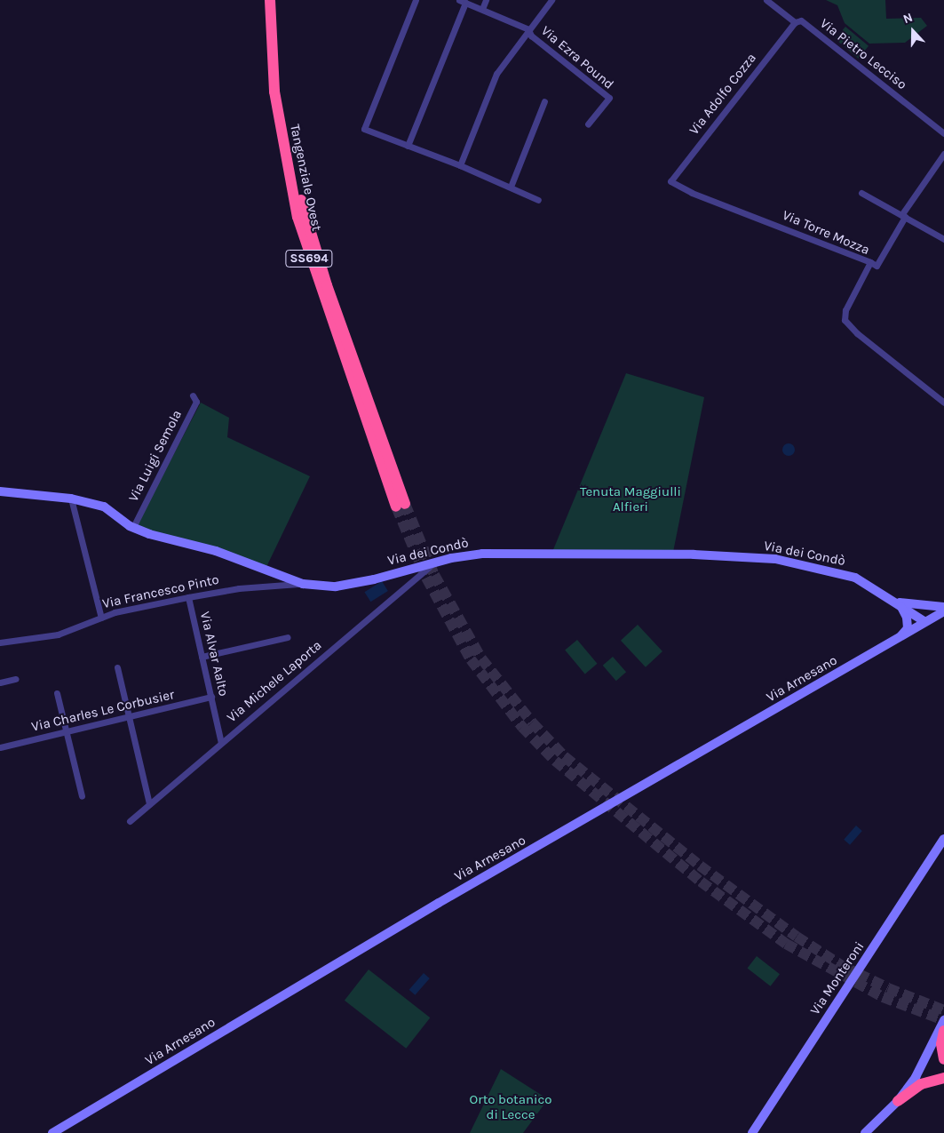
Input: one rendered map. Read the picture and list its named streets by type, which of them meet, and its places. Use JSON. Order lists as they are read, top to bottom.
{
  "streets": {
    "highway": ["Tangenziale Ovest", "SS694"],
    "main road": ["Via dei Condò", "Via Arnesano", "Via Monteroni"],
    "street": [
      "Via Pietro Lecciso",
      "Via Ezra Pound",
      "Via Adolfo Cozza",
      "Via Torre Mozza",
      "Via Luigi Semola",
      "Via Francesco Pinto",
      "Via Alvar Aalto",
      "Via Michele Laporta",
      "Via Charles Le Corbusier"
    ]
  },
  "crossings": [
    ["Via Pietro Lecciso", "Via Adolfo Cozza"],
    ["Via Adolfo Cozza", "Via Torre Mozza"],
    ["Via Luigi Semola", "Via dei Condò"],
    ["Via dei Condò", "Via Francesco Pinto"],
    ["Via dei Condò", "Via Arnesano"],
    ["Via dei Condò", "Via Michele Laporta"],
    ["Via Francesco Pinto", "Via Alvar Aalto"],
    ["Via Alvar Aalto", "Via Michele Laporta"],
    ["Via Alvar Aalto", "Via Charles Le Corbusier"]
  ],
  "parks": ["Tenuta Maggiulli Alfieri", "Orto botanico di Lecce"],
  "north": "top"
}
